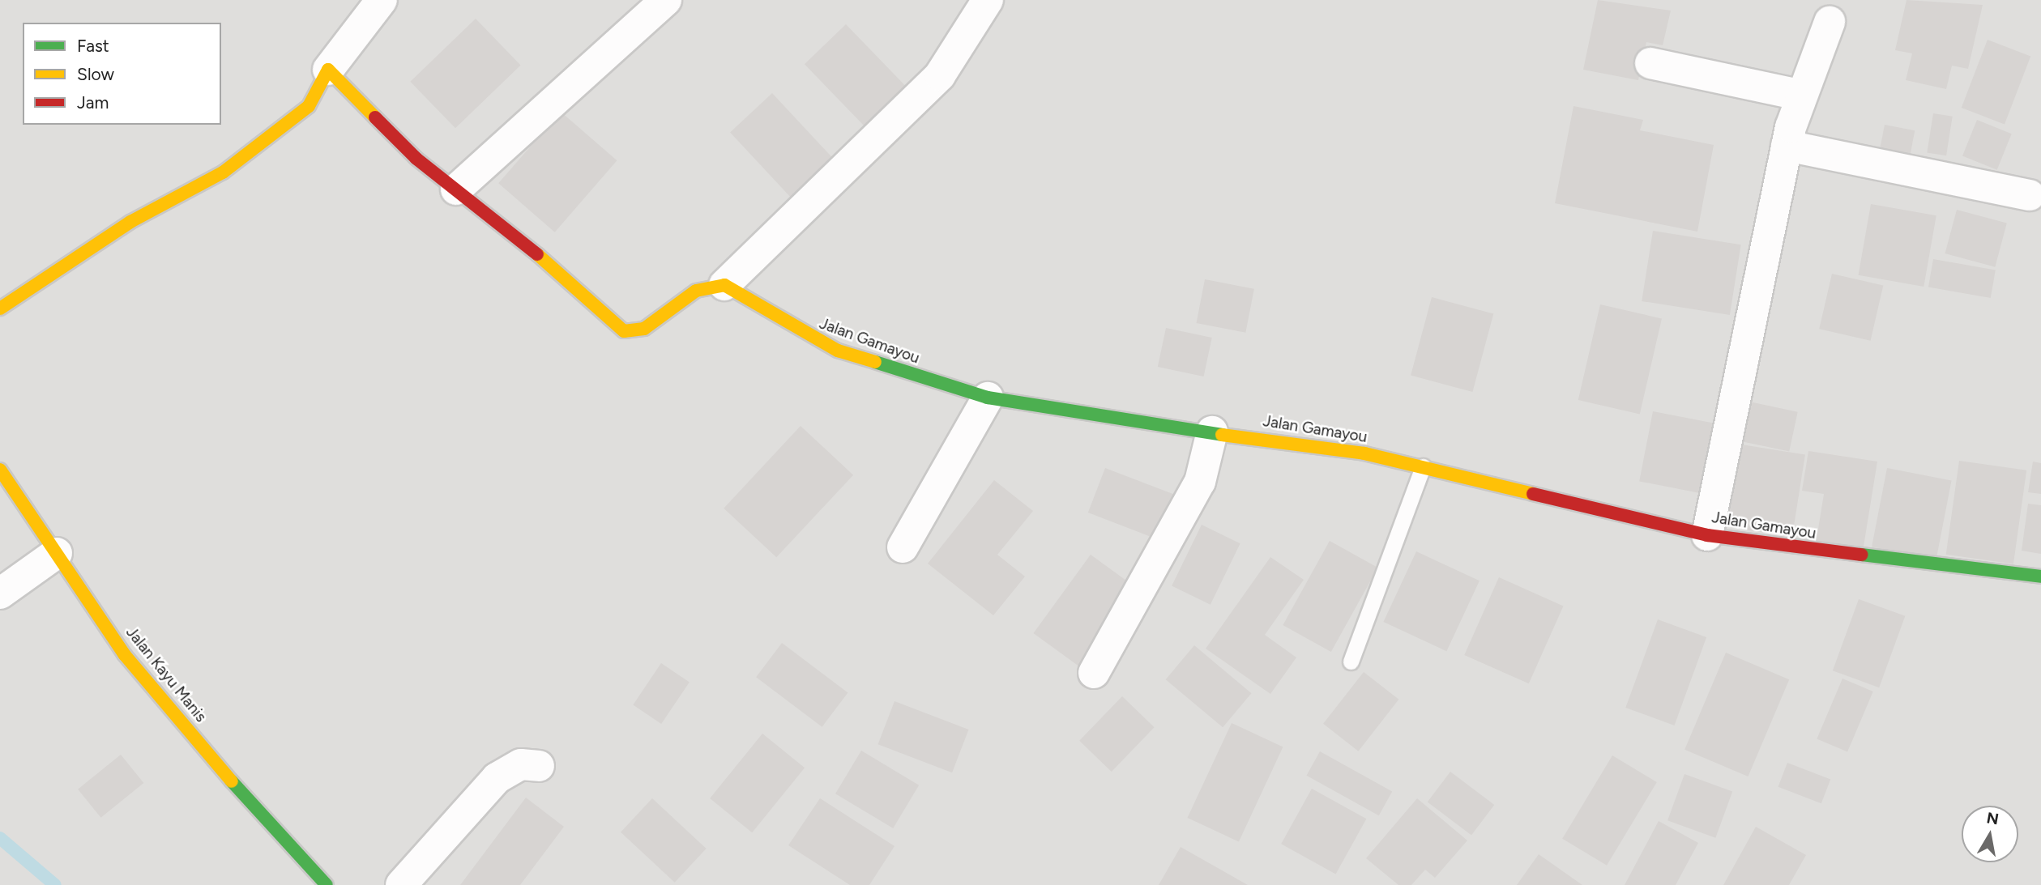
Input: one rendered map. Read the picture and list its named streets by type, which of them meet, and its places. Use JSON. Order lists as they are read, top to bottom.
{
  "streets": {
    "street": ["Jalan Gamayou", "Jalan Kayu Manis"]
  },
  "legend": ["Fast", "Slow", "Jam"],
  "north": "top"
}
